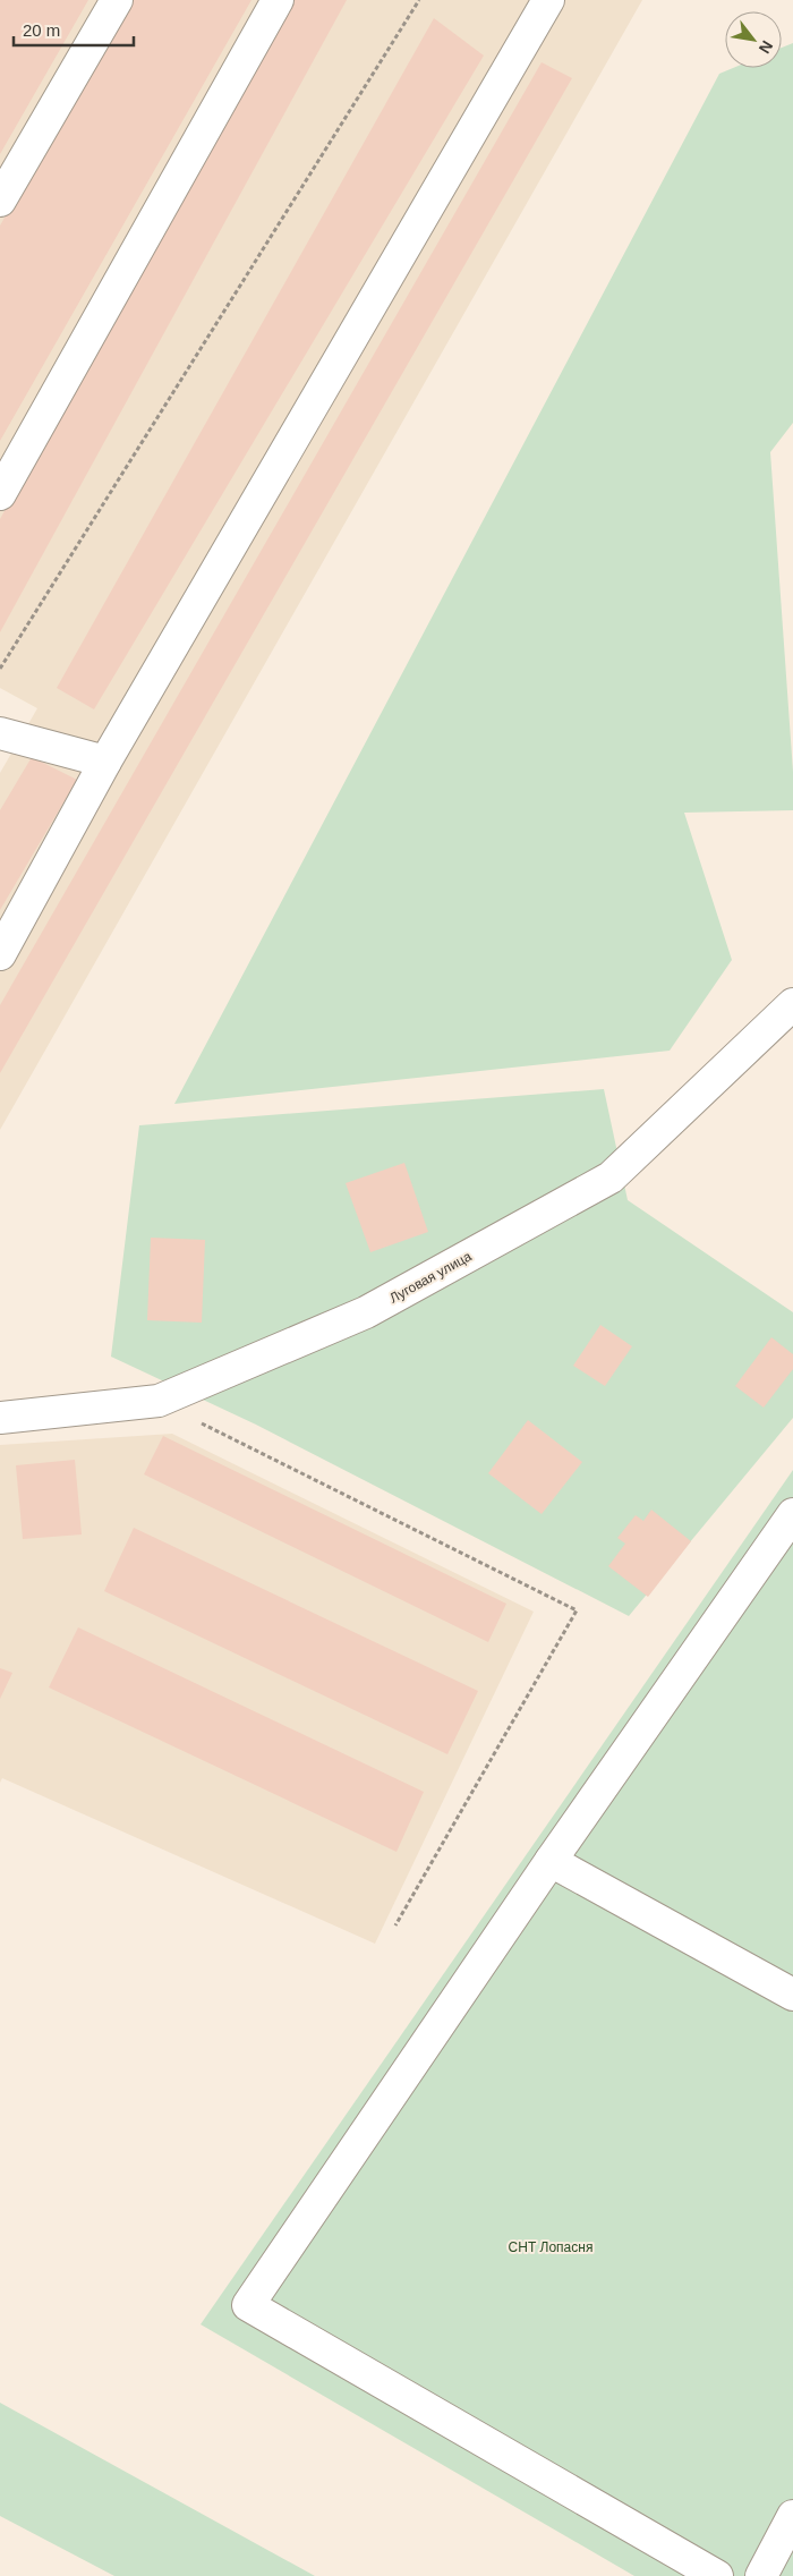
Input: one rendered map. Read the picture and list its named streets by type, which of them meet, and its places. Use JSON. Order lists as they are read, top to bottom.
{
  "streets": {
    "street": ["Луговая улица"]
  },
  "parks": ["СНТ Лопасня"],
  "scale_bar": "20 m",
  "north": "bottom right"
}
